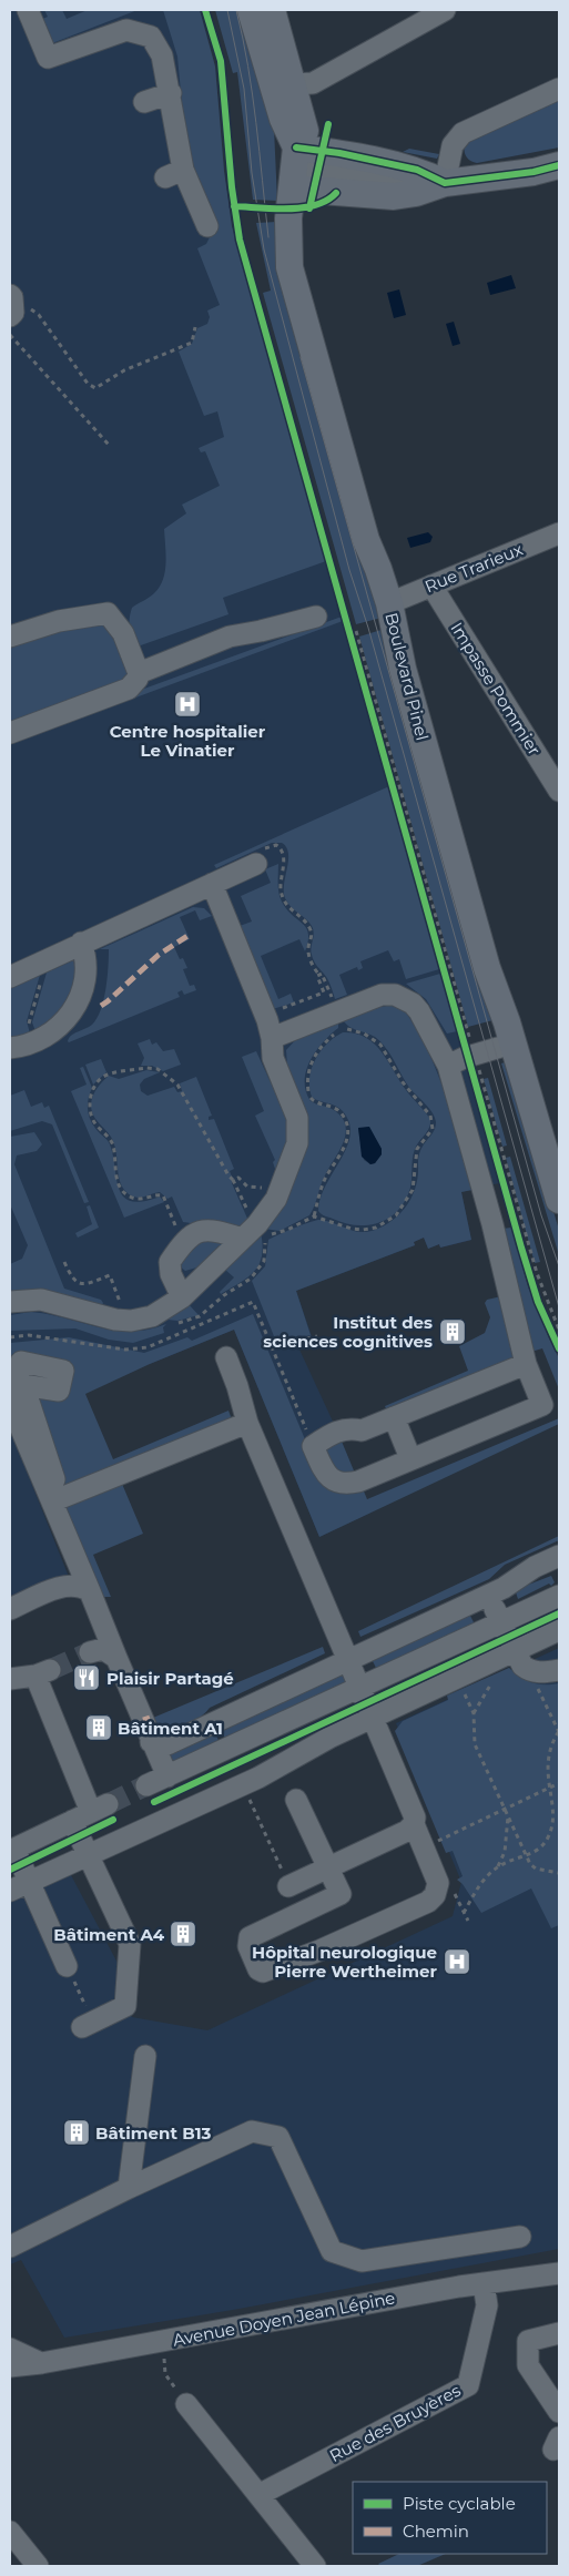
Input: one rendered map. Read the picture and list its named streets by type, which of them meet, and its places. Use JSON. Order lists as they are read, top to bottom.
{
  "streets": {
    "main road": ["Boulevard Pinel"],
    "street": [
      "Rue Trarieux",
      "Impasse Pommier",
      "Avenue Doyen Jean Lépine",
      "Rue des Bruyères"
    ]
  },
  "crossings": [
    ["Rue Trarieux", "Boulevard Pinel"],
    ["Rue Trarieux", "Impasse Pommier"],
    ["Avenue Doyen Jean Lépine", "Rue des Bruyères"]
  ],
  "places": {
    "hospital": ["Centre hospitalier Le Vinatier", "Hôpital neurologique Pierre Wertheimer"],
    "building": [
      "Institut des sciences cognitives",
      "Bâtiment A1",
      "Bâtiment A4",
      "Bâtiment B13"
    ],
    "restaurant": ["Plaisir Partagé"]
  },
  "legend": ["Piste cyclable", "Chemin"]
}
